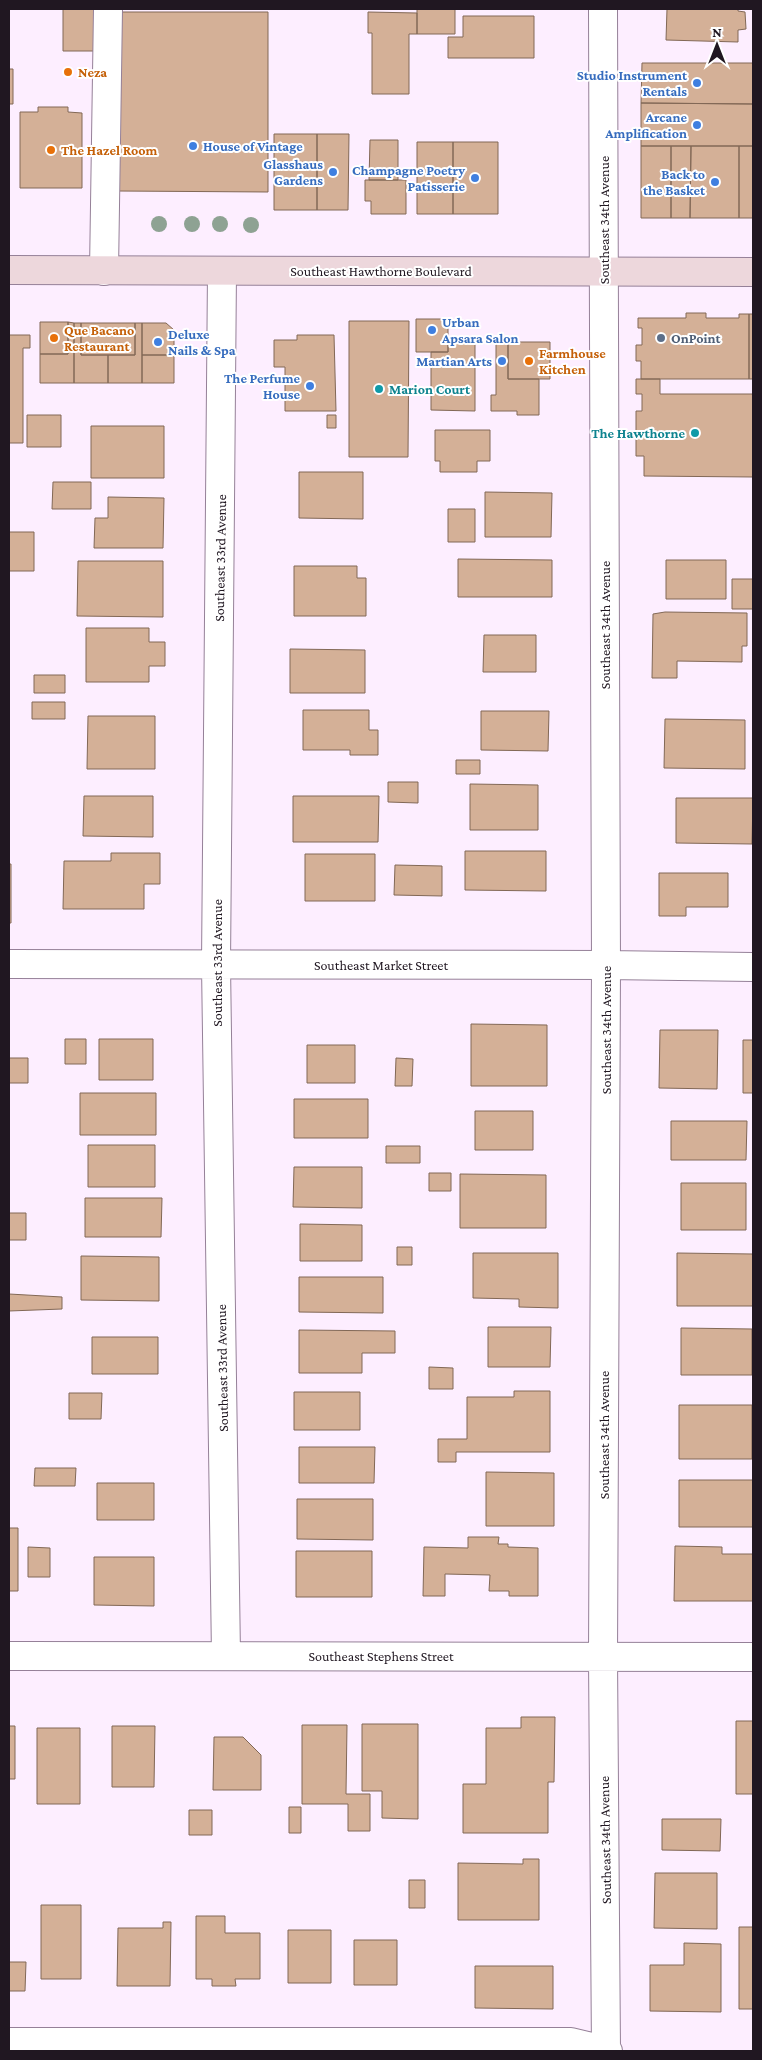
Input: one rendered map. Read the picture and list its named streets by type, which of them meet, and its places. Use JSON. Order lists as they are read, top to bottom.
{
  "streets": {
    "main road": ["Southeast Hawthorne Boulevard"],
    "street": [
      "Southeast 34th Avenue",
      "Southeast 33rd Avenue",
      "Southeast Market Street",
      "Southeast Stephens Street"
    ]
  },
  "crossings": [
    ["Southeast 34th Avenue", "Southeast Hawthorne Boulevard"],
    ["Southeast 34th Avenue", "Southeast Market Street"],
    ["Southeast 34th Avenue", "Southeast Stephens Street"],
    ["Southeast Hawthorne Boulevard", "Southeast 33rd Avenue"],
    ["Southeast 33rd Avenue", "Southeast Market Street"],
    ["Southeast 33rd Avenue", "Southeast Stephens Street"]
  ],
  "places": [
    "Neza",
    "Studio Instrument Rentals",
    "Arcane Amplification",
    "House of Vintage",
    "The Hazel Room",
    "Glasshaus Gardens",
    "Champagne Poetry Patisserie",
    "Back to the Basket",
    "Urban Apsara Salon",
    "Que Bacano Restaurant",
    "OnPoint",
    "Deluxe Nails & Spa",
    "Martian Arts",
    "Farmhouse Kitchen",
    "The Perfume House",
    "Marion Court",
    "The Hawthorne"
  ],
  "north": "top"
}
